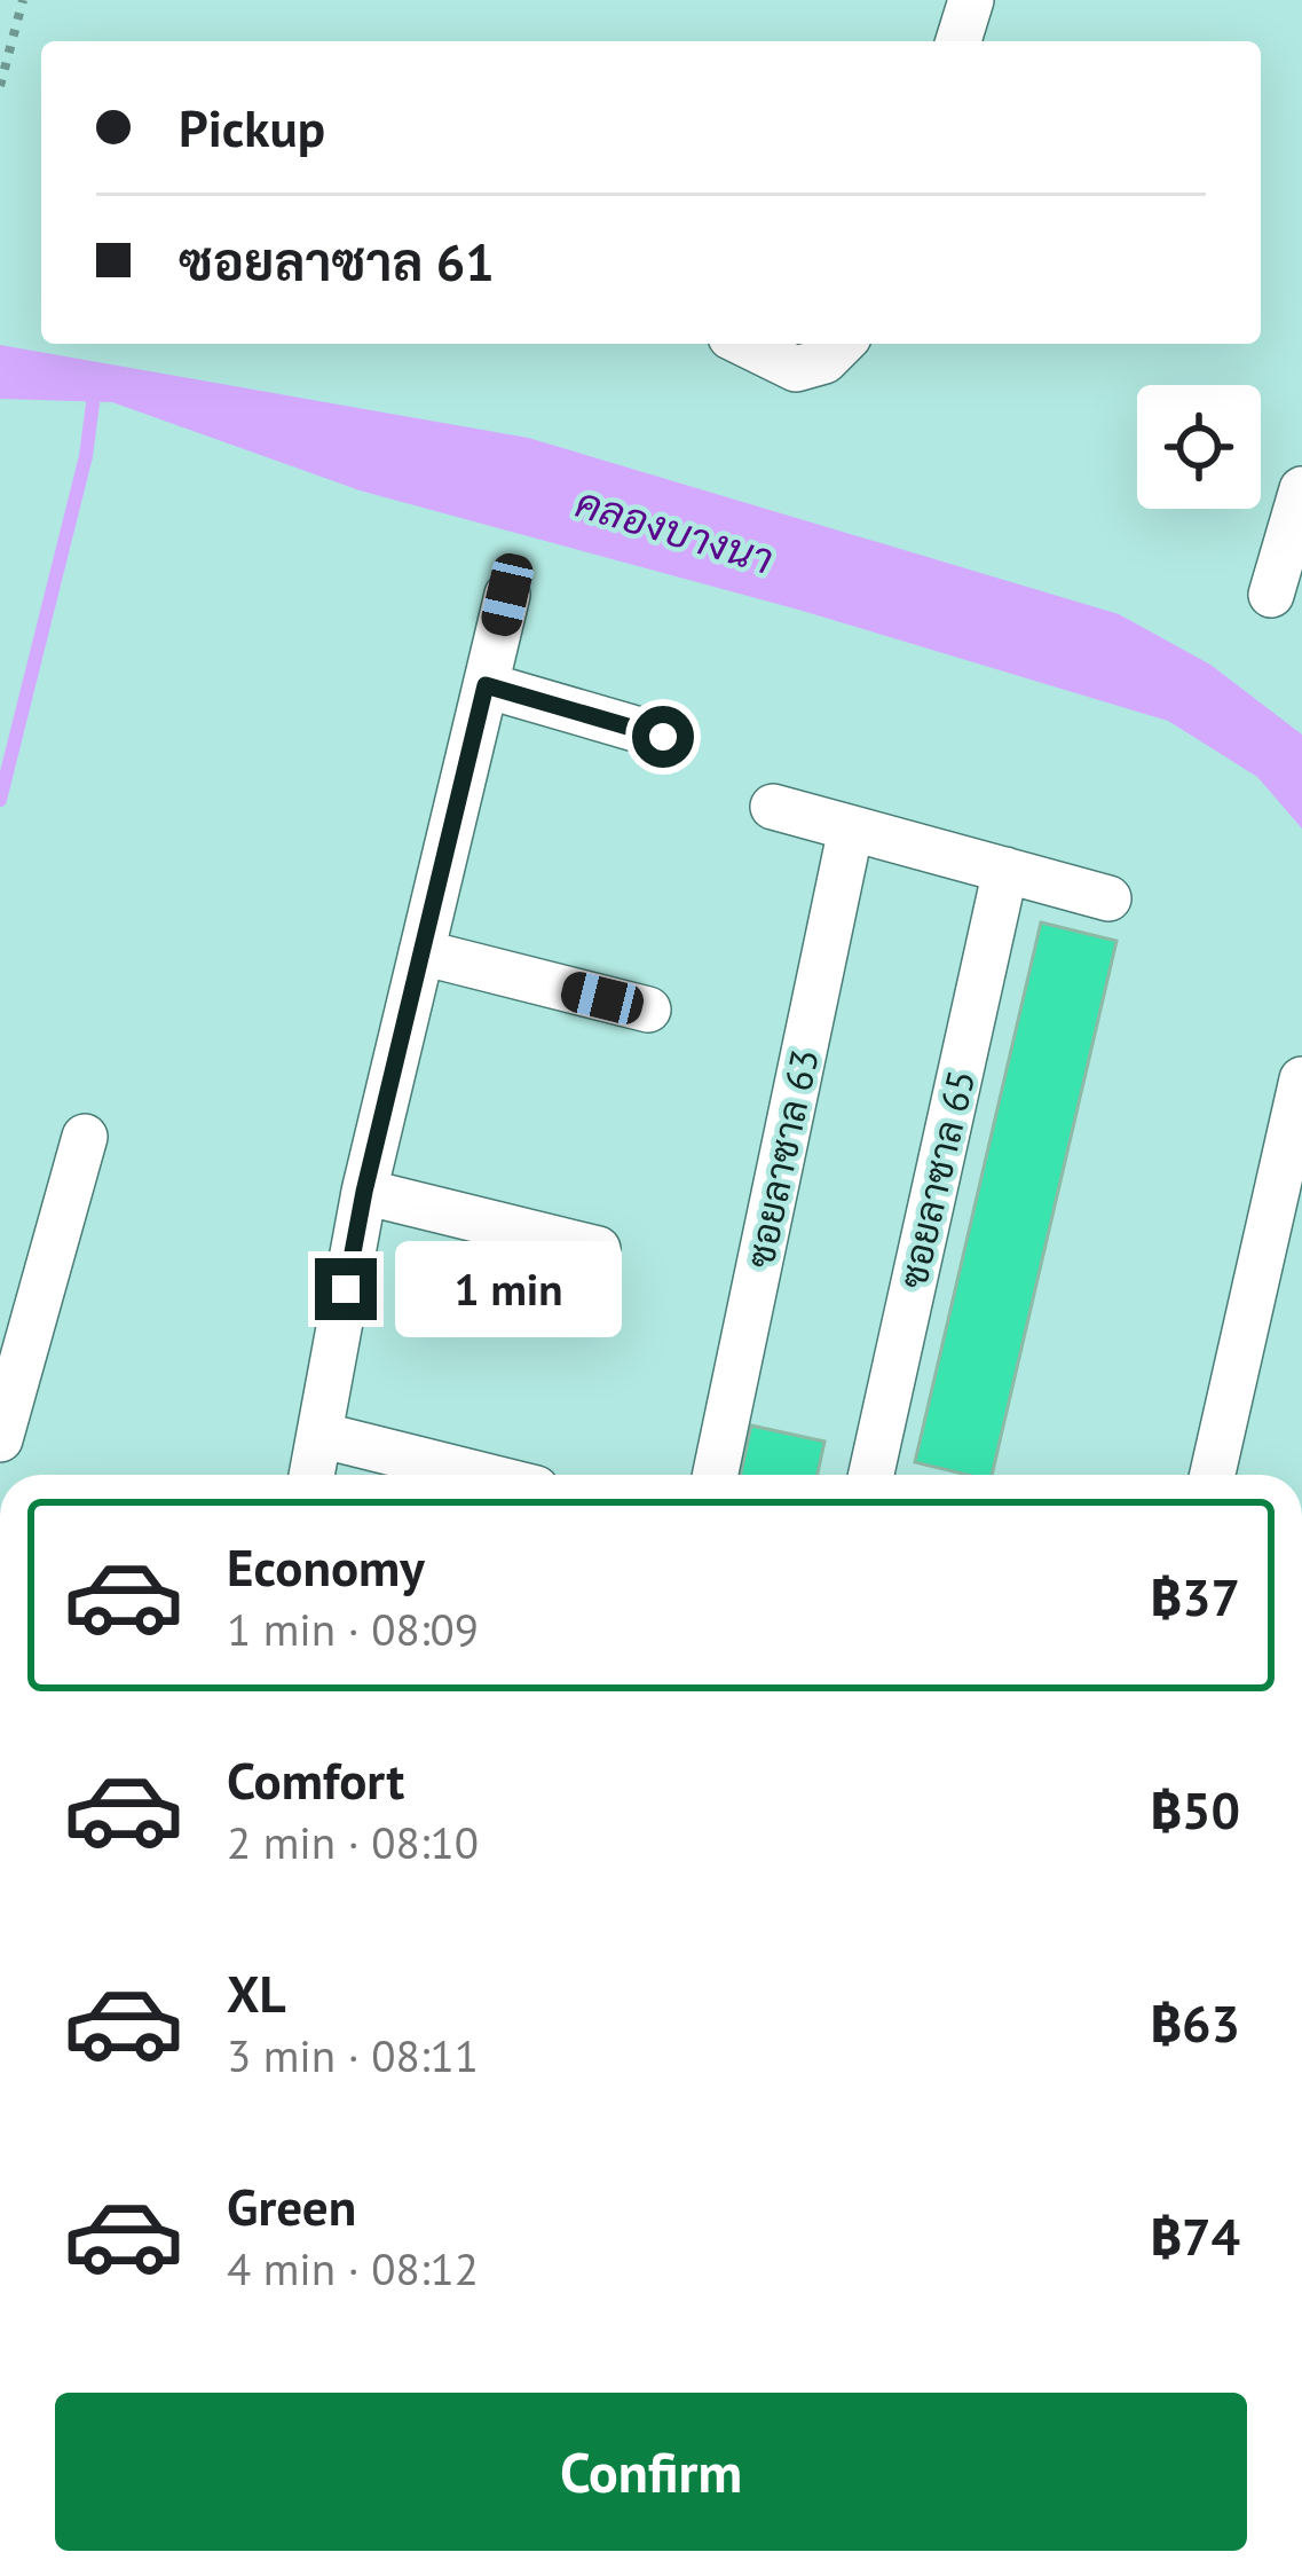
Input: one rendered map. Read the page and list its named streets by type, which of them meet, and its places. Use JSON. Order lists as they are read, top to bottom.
{
  "streets": {
    "street": ["ซอยลาซาล 63", "ซอยลาซาล 65"]
  },
  "water": ["คลองบางนา"],
  "page": {
    "banner": ["Pickup", "ซอยลาซาล 61"],
    "bubble": "1 min",
    "list": [
      {
        "name": "Economy",
        "note": "1 min · 08:09",
        "value": "฿37"
      },
      {
        "name": "Comfort",
        "note": "2 min · 08:10",
        "value": "฿50"
      },
      {
        "name": "XL",
        "note": "3 min · 08:11",
        "value": "฿63"
      },
      {
        "name": "Green",
        "note": "4 min · 08:12",
        "value": "฿74"
      }
    ],
    "buttons": "Confirm"
  }
}
